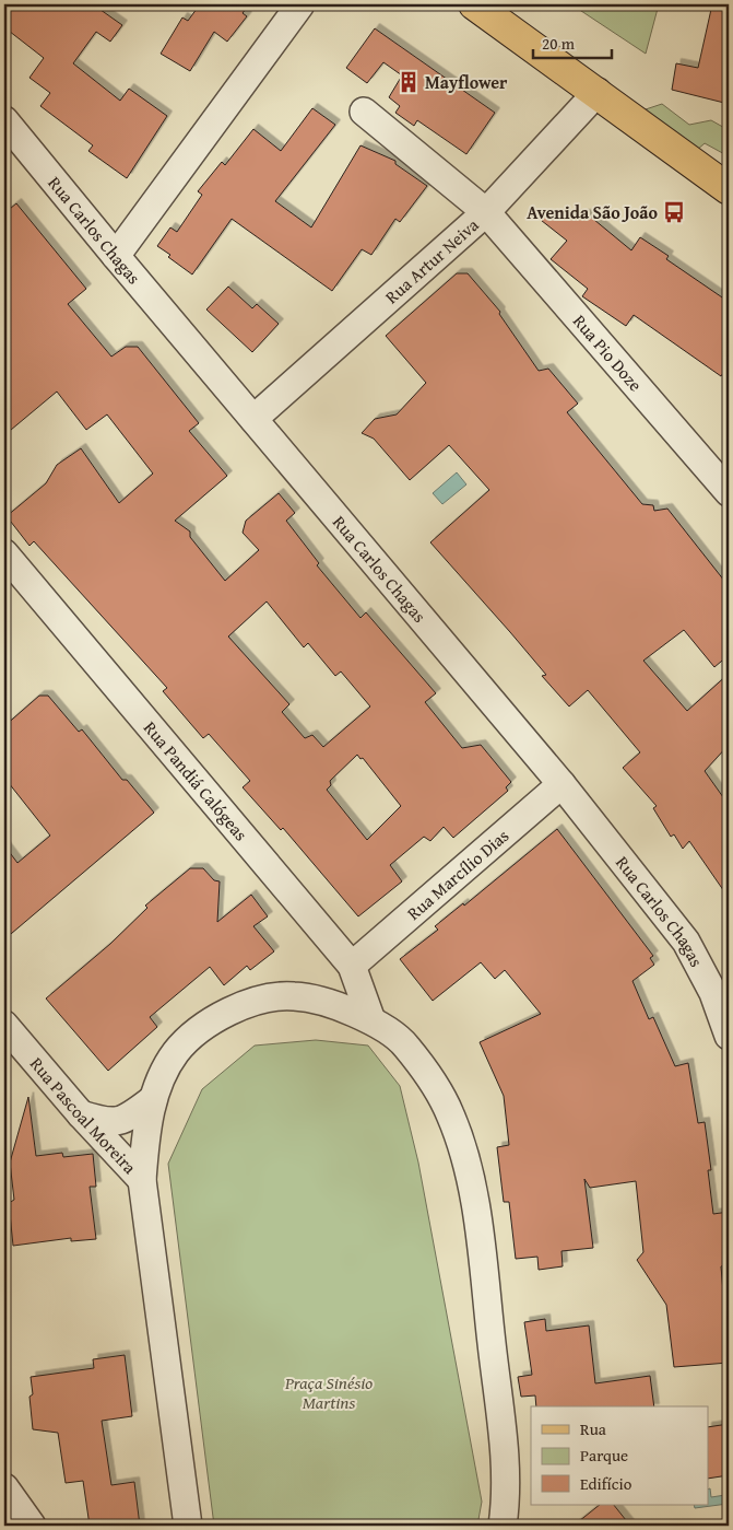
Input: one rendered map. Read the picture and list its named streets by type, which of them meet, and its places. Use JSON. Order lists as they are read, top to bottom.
{
  "streets": {
    "street": [
      "Rua Carlos Chagas",
      "Rua Artur Neiva",
      "Rua Pio Doze",
      "Rua Pandiá Calógeas",
      "Rua Marcílio Dias",
      "Rua Pascoal Moreira"
    ]
  },
  "crossings": [
    ["Rua Carlos Chagas", "Rua Artur Neiva"],
    ["Rua Carlos Chagas", "Rua Marcílio Dias"],
    ["Rua Artur Neiva", "Rua Pio Doze"],
    ["Rua Pandiá Calógeas", "Rua Marcílio Dias"]
  ],
  "parks": ["Praça Sinésio Martins"],
  "places": {
    "building": ["Mayflower"],
    "bus stop": ["Avenida São João"]
  },
  "legend": ["Rua", "Parque", "Edifício"],
  "scale_bar": "20 m"
}
